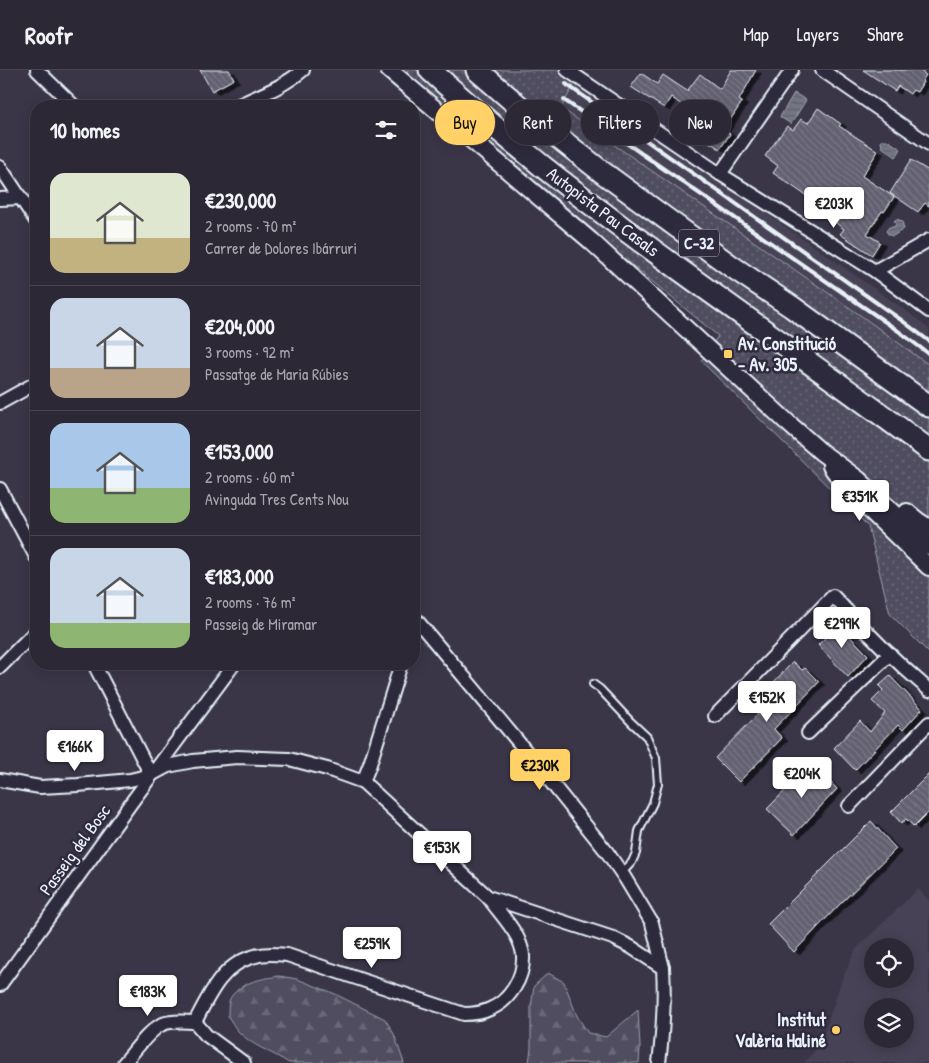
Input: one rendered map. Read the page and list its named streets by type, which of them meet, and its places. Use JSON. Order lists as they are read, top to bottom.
{
  "streets": {
    "highway": ["Autopista Pau Casals", "C-32"],
    "street": ["Passeig del Bosc"]
  },
  "places": {
    "transit": ["Av. Constitució - Av. 305"],
    "other": ["Institut Valèria Haliné"]
  },
  "page": {
    "header": "Roofr",
    "nav": ["Map", "Layers", "Share"],
    "chip": [
      "Buy",
      "Rent",
      "Filters",
      "New"
    ],
    "heading": "10 homes",
    "list": [
      {
        "name": "€230,000",
        "note": "2 rooms · 70 m² · Carrer de Dolores Ibárruri"
      },
      {
        "name": "€204,000",
        "note": "3 rooms · 92 m² · Passatge de Maria Rúbies"
      },
      {
        "name": "€153,000",
        "note": "2 rooms · 60 m² · Avinguda Tres Cents Nou"
      },
      {
        "name": "€183,000",
        "note": "2 rooms · 76 m² · Passeig de Miramar"
      }
    ],
    "price": [
      "€203K",
      "€351K",
      "€299K",
      "€152K",
      "€166K",
      "€230K",
      "€204K",
      "€153K",
      "€259K",
      "€183K"
    ]
  }
}
